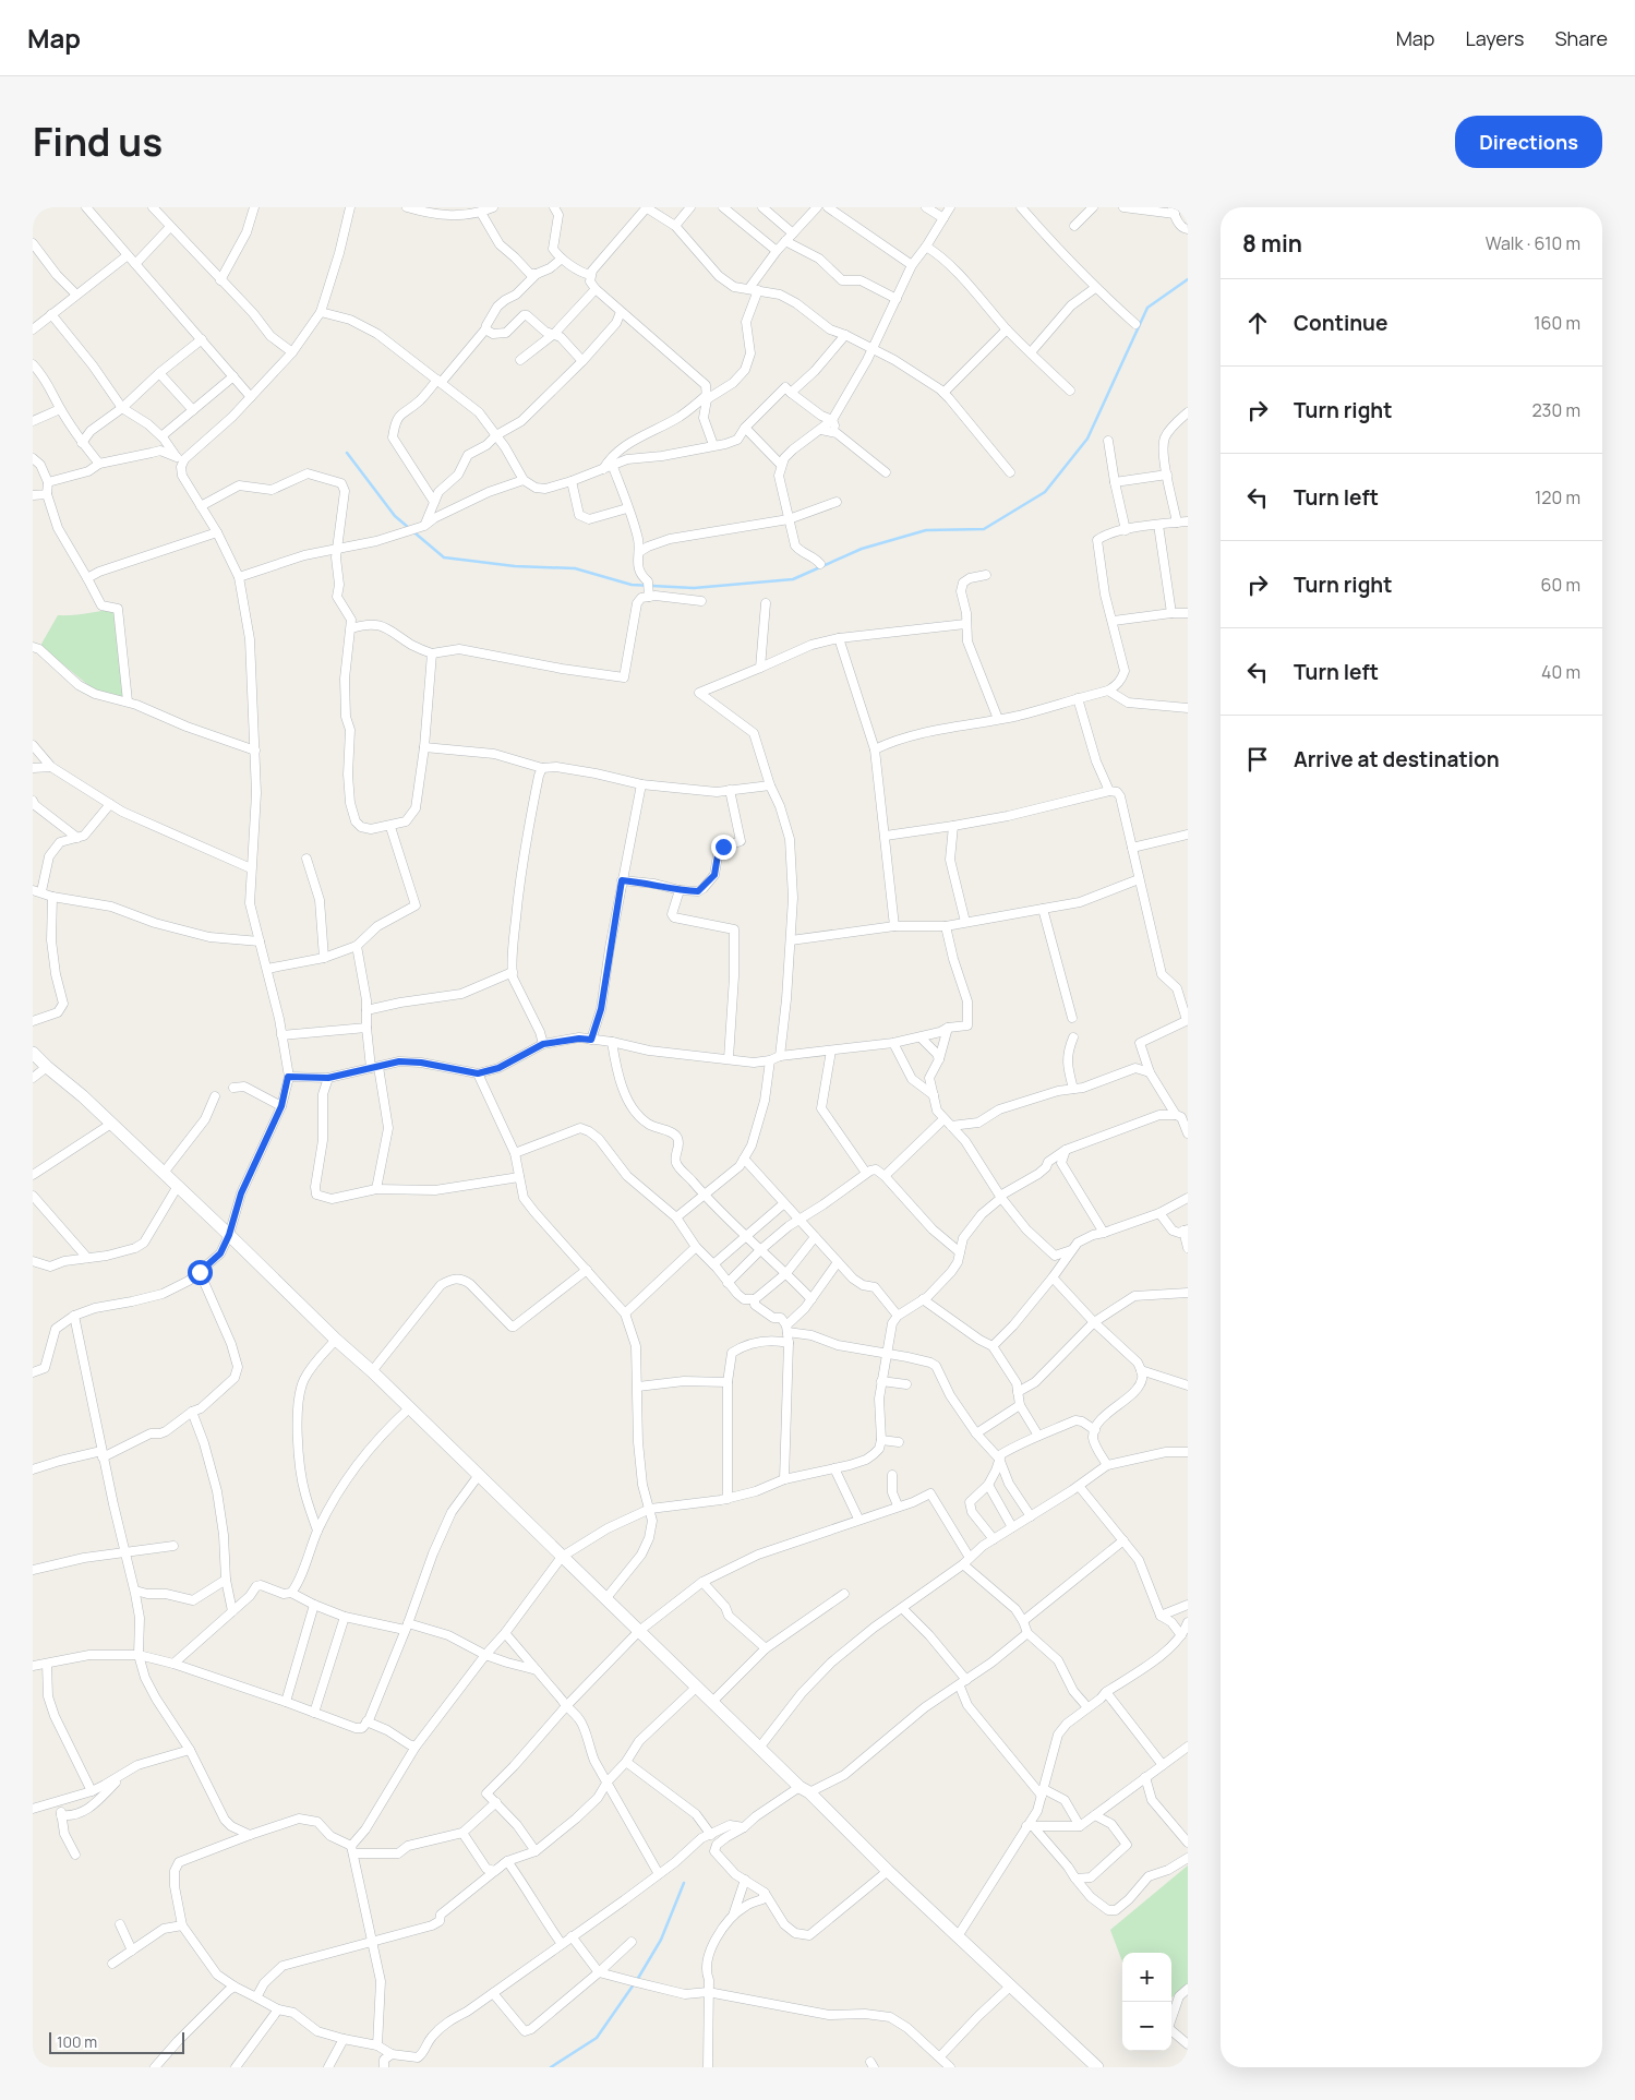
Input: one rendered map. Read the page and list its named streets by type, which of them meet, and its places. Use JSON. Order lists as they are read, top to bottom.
{
  "scale_bar": "100 m",
  "page": {
    "header": "Map",
    "nav": ["Map", "Layers", "Share"],
    "title": "Find us",
    "buttons": "Directions",
    "heading": ["8 min", "Walk · 610 m"],
    "list": [
      ["Continue", "160 m"],
      ["Turn right", "230 m"],
      ["Turn left", "120 m"],
      ["Turn right", "60 m"],
      ["Turn left", "40 m"],
      "Arrive at destination"
    ],
    "map_buttons": ["+", "−"],
    "scale": "100 m"
  }
}
